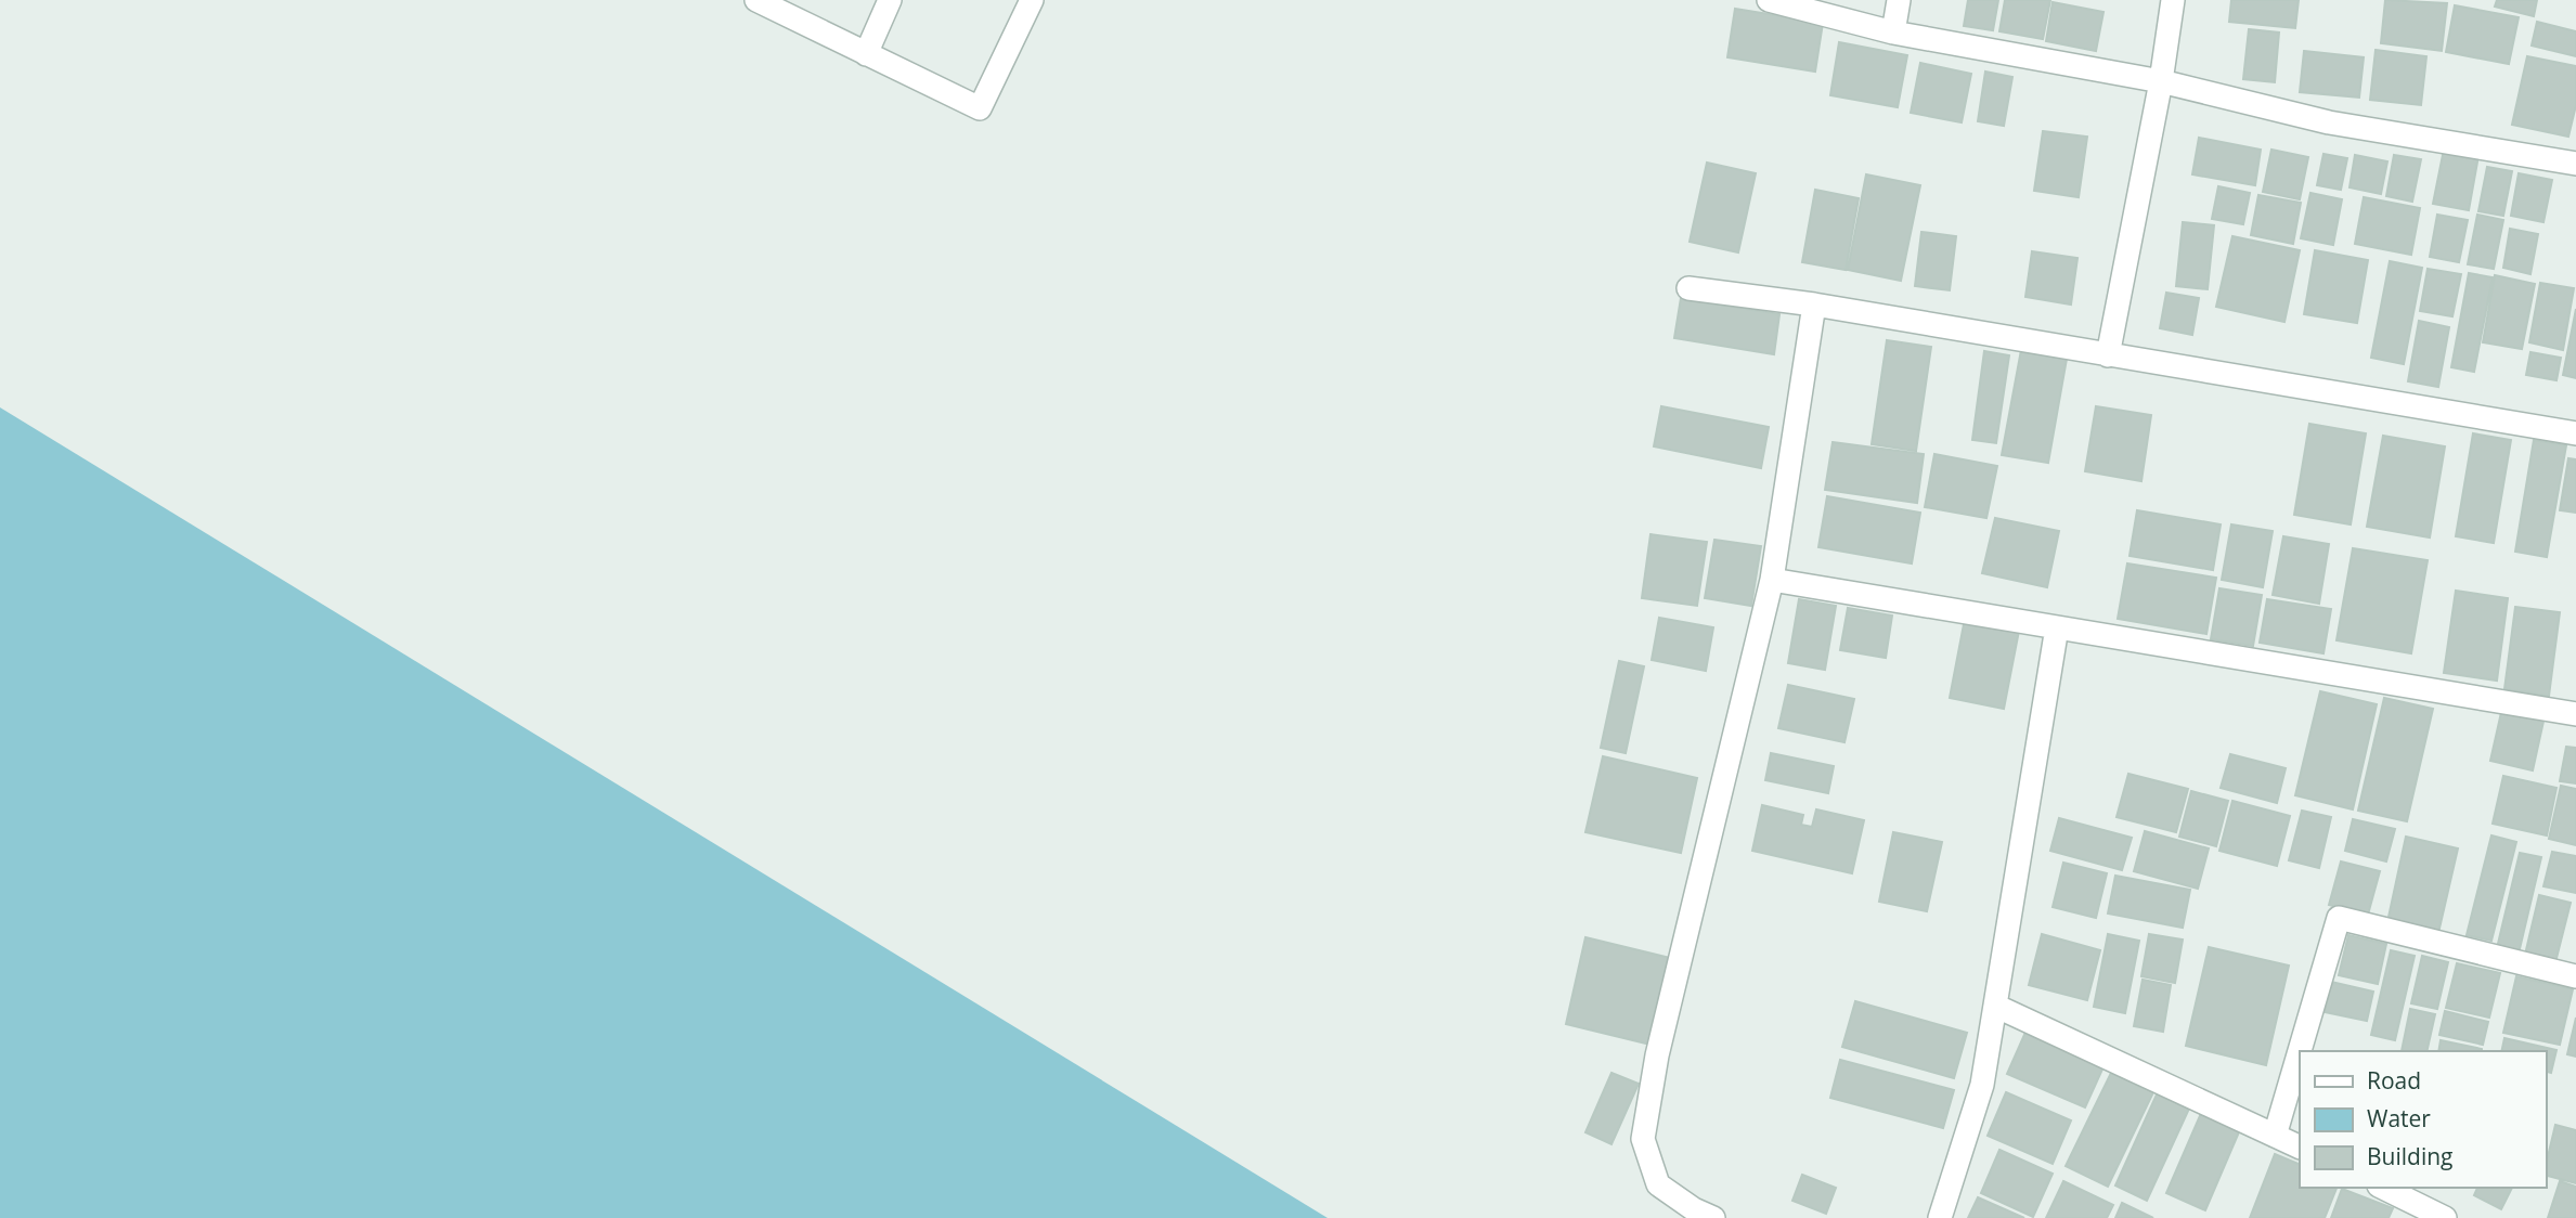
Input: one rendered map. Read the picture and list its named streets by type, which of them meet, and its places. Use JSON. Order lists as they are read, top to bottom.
{
  "legend": ["Road", "Water", "Building"]
}
